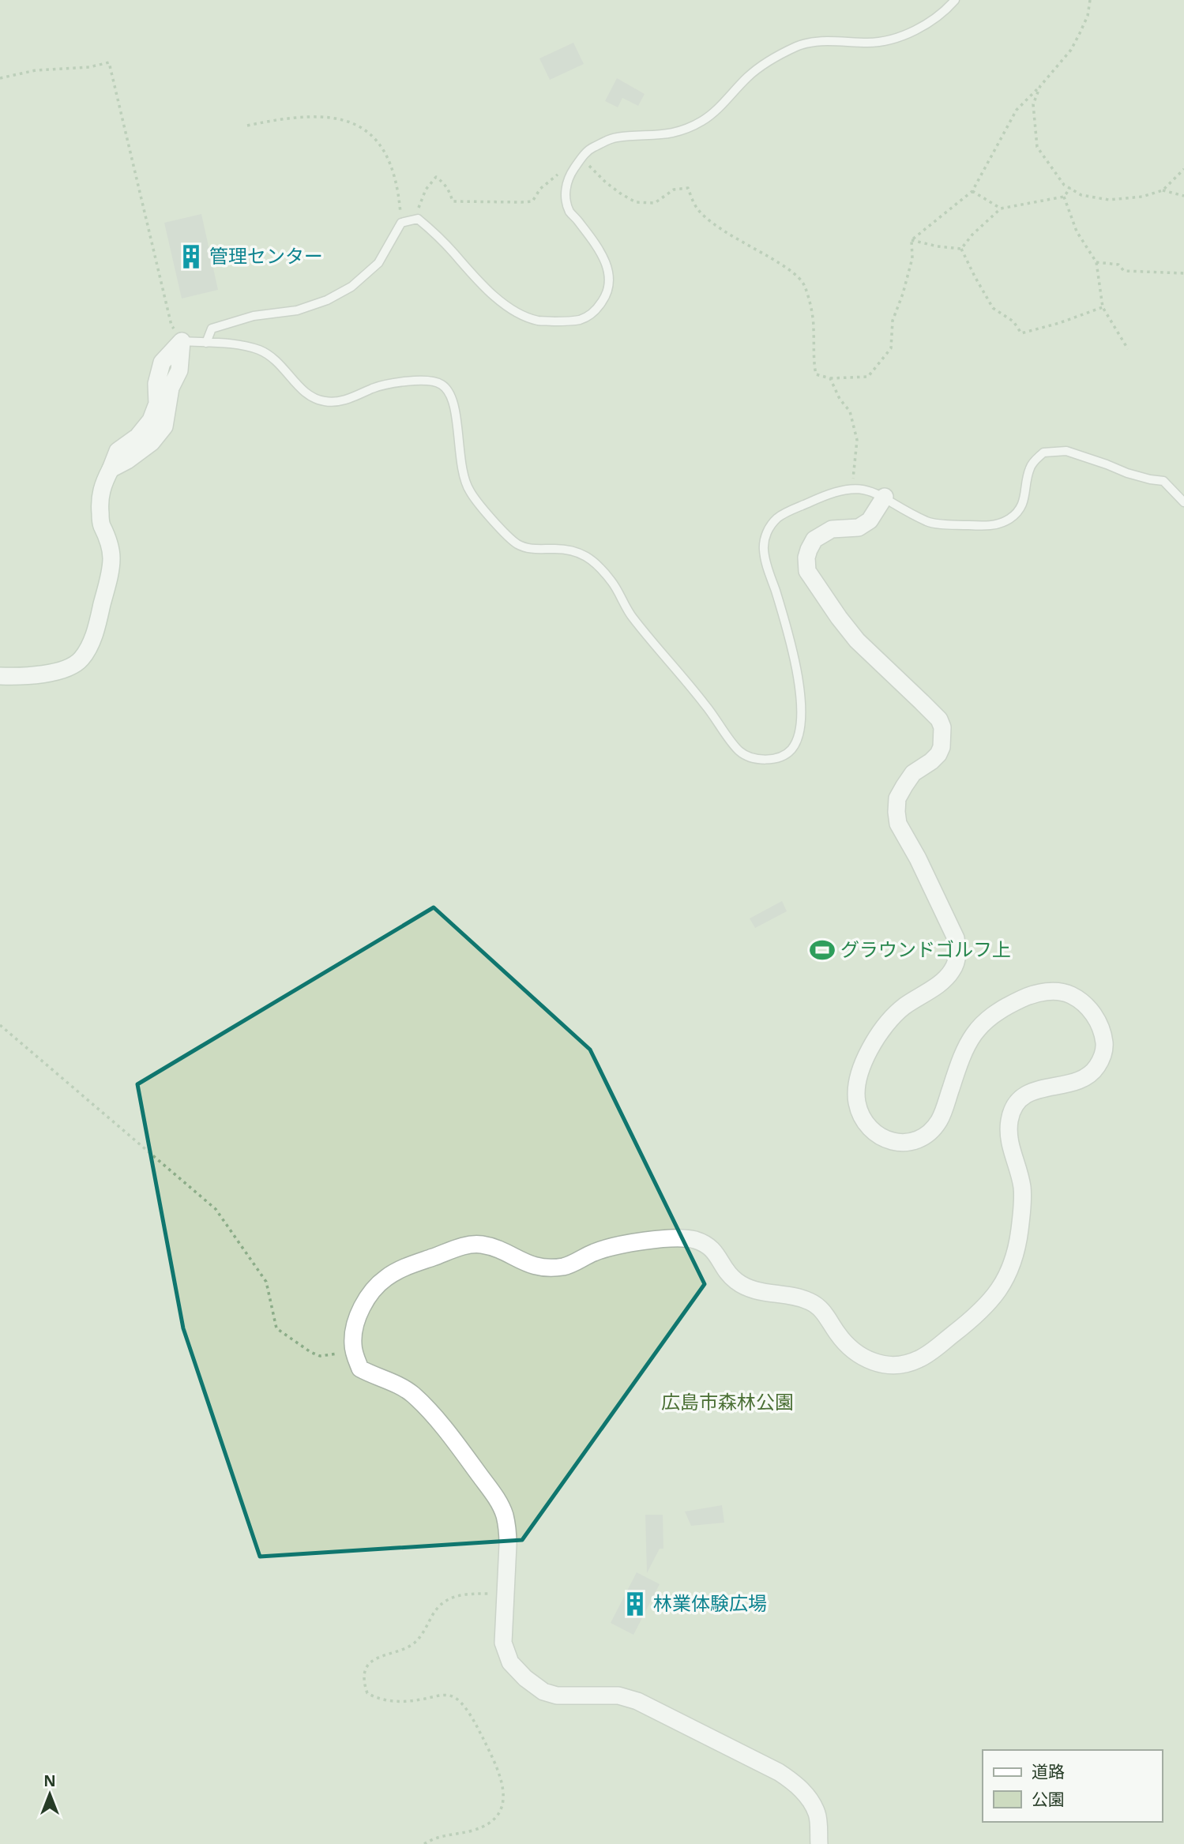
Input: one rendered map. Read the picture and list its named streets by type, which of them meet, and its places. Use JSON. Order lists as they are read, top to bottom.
{
  "parks": ["広島市森林公園"],
  "places": {
    "building": ["管理センター", "林業体験広場"],
    "sports": ["グラウンドゴルフ上"]
  },
  "legend": ["道路", "公園"],
  "north": "top"
}
